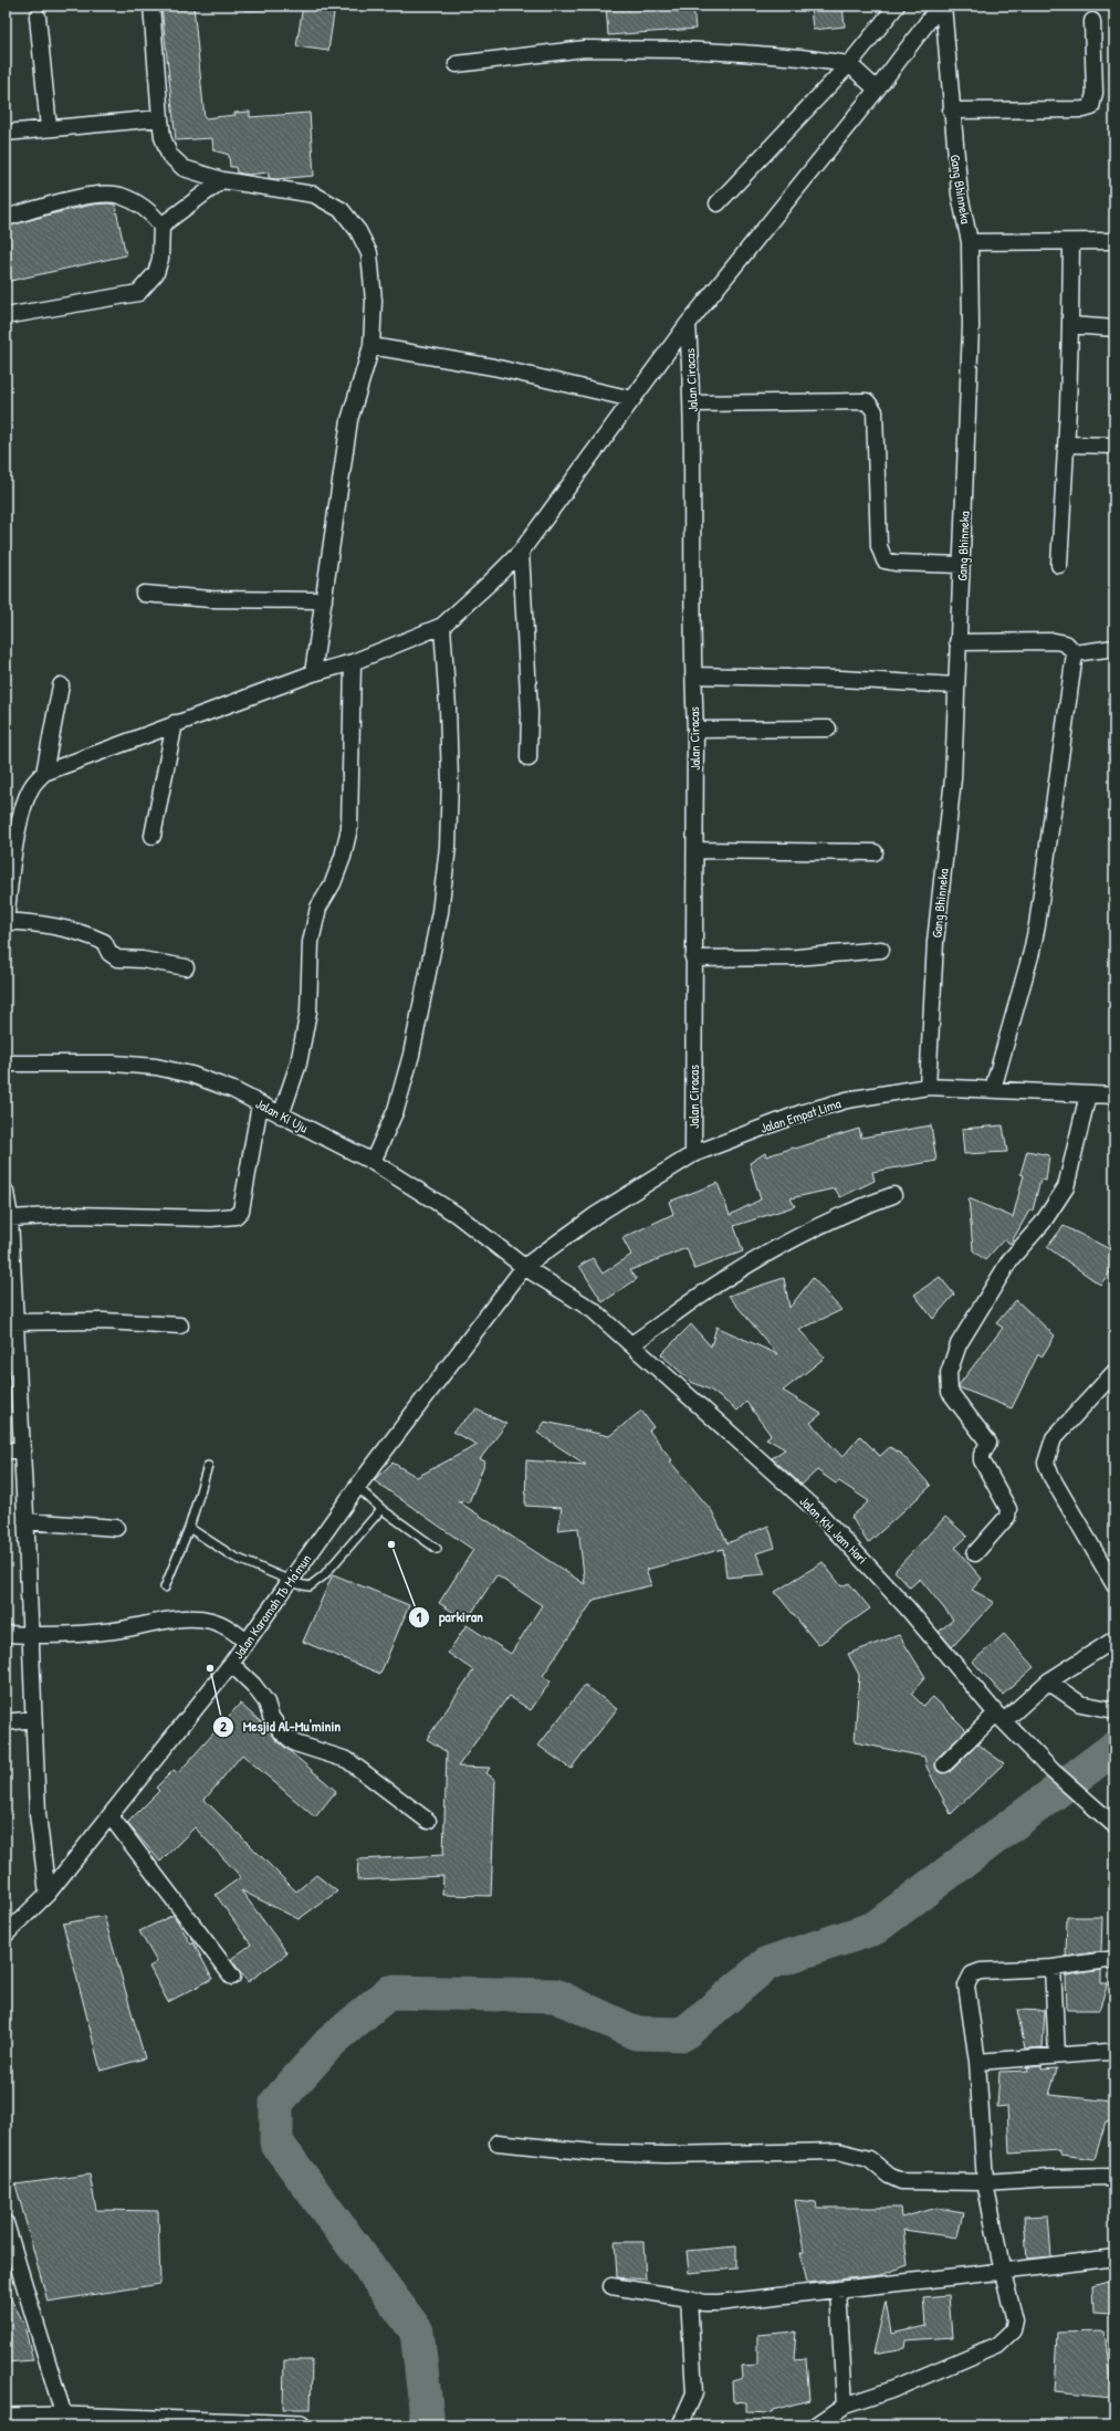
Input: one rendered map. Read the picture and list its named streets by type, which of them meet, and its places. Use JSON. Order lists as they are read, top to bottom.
{
  "streets": {
    "street": [
      "Gang Bhinneka",
      "Jalan Ciracas",
      "Jalan Ki Uju",
      "Jalan Empat Lima",
      "Jalan KH. Jam Hari",
      "Jalan Karomah Tb Ma'mun"
    ]
  },
  "crossings": [
    ["Gang Bhinneka", "Jalan Empat Lima"],
    ["Jalan Ciracas", "Jalan Empat Lima"],
    ["Jalan Ki Uju", "Jalan Empat Lima"],
    ["Jalan Ki Uju", "Jalan KH. Jam Hari"],
    ["Jalan Ki Uju", "Jalan Karomah Tb Ma'mun"],
    ["Jalan Empat Lima", "Jalan KH. Jam Hari"],
    ["Jalan Empat Lima", "Jalan Karomah Tb Ma'mun"],
    ["Jalan KH. Jam Hari", "Jalan Karomah Tb Ma'mun"]
  ],
  "places": ["parkiran", "Mesjid Al-Mu'minin"]
}
